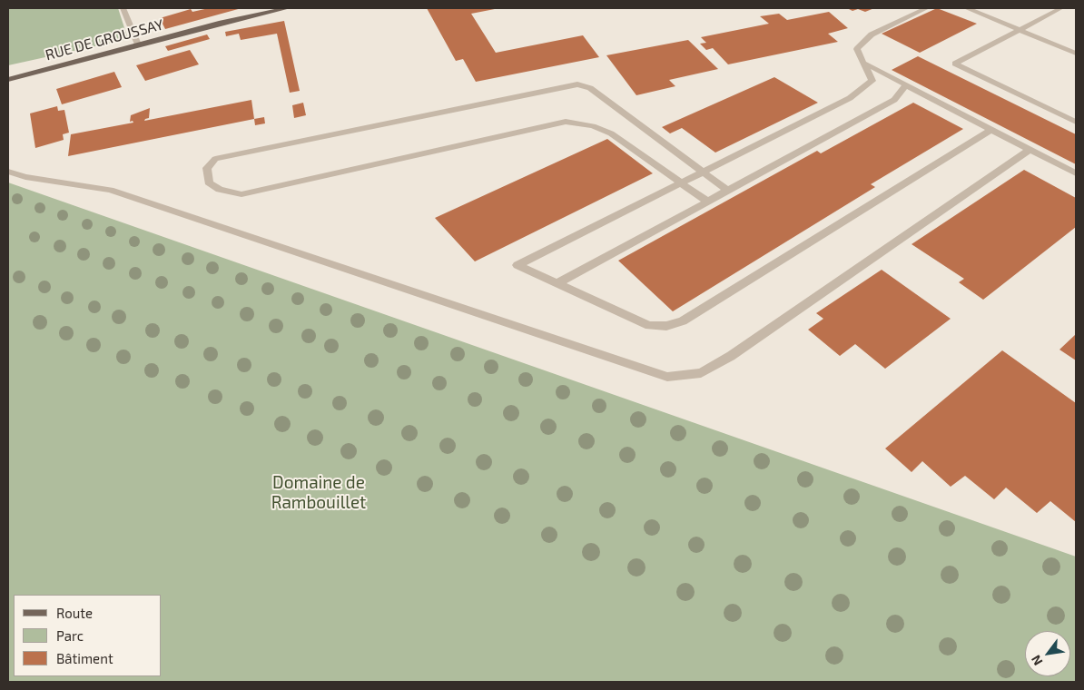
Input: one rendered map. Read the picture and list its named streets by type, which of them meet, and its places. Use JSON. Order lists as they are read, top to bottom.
{
  "streets": {
    "main road": ["RUE DE GROUSSAY"]
  },
  "parks": ["Domaine de Rambouillet"],
  "legend": ["Route", "Parc", "Bâtiment"],
  "north": "bottom left"
}
